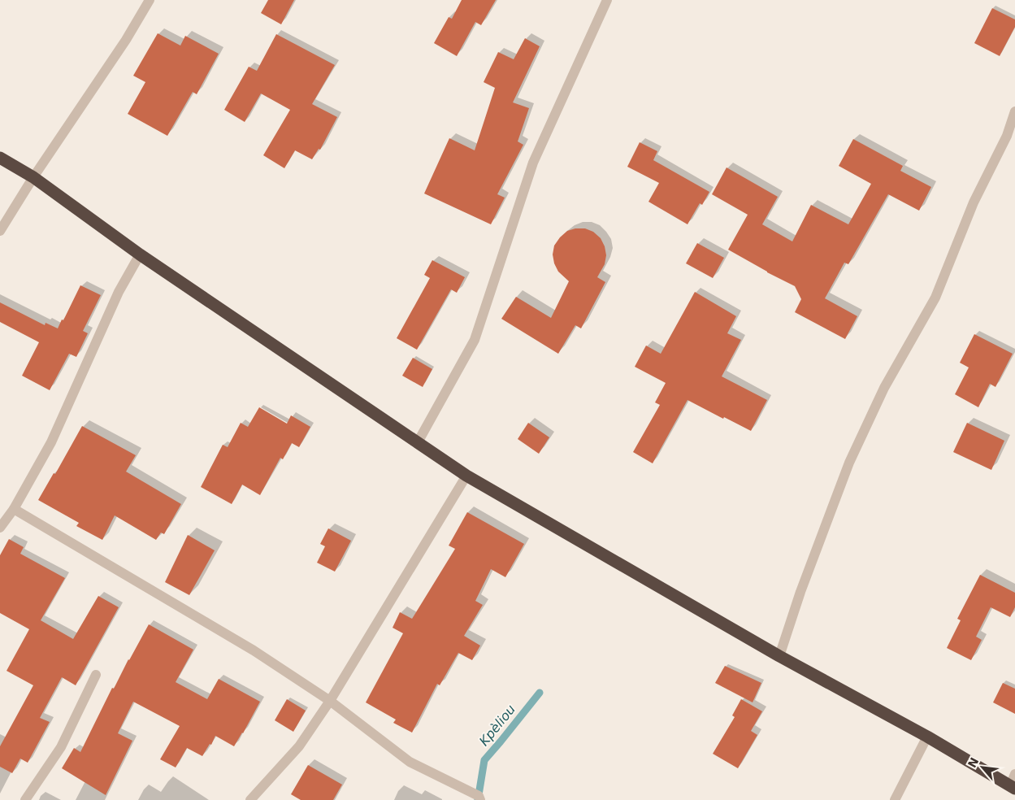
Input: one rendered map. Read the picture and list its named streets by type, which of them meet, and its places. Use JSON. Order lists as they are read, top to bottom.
{
  "water": ["Kpèliou"],
  "north": "top left"
}
